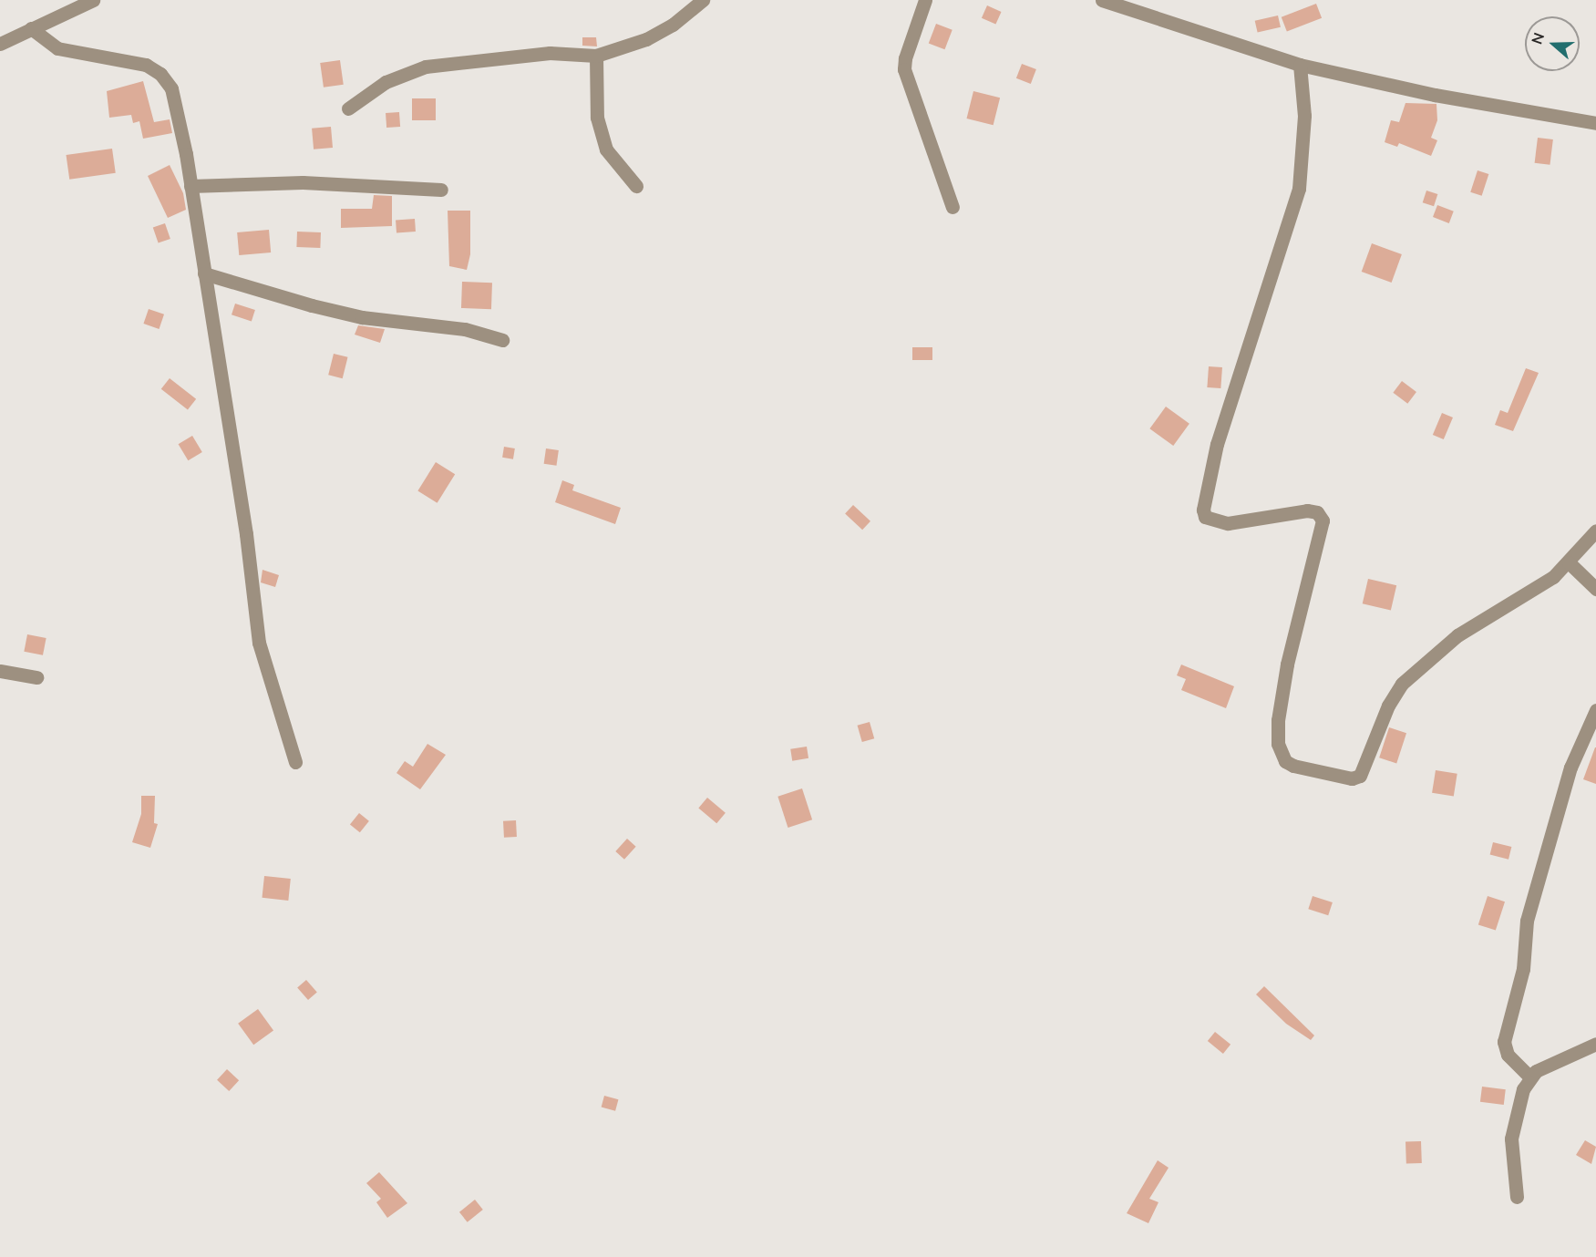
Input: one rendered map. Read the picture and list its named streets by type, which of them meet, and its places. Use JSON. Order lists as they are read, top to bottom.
{
  "north": "left"
}
